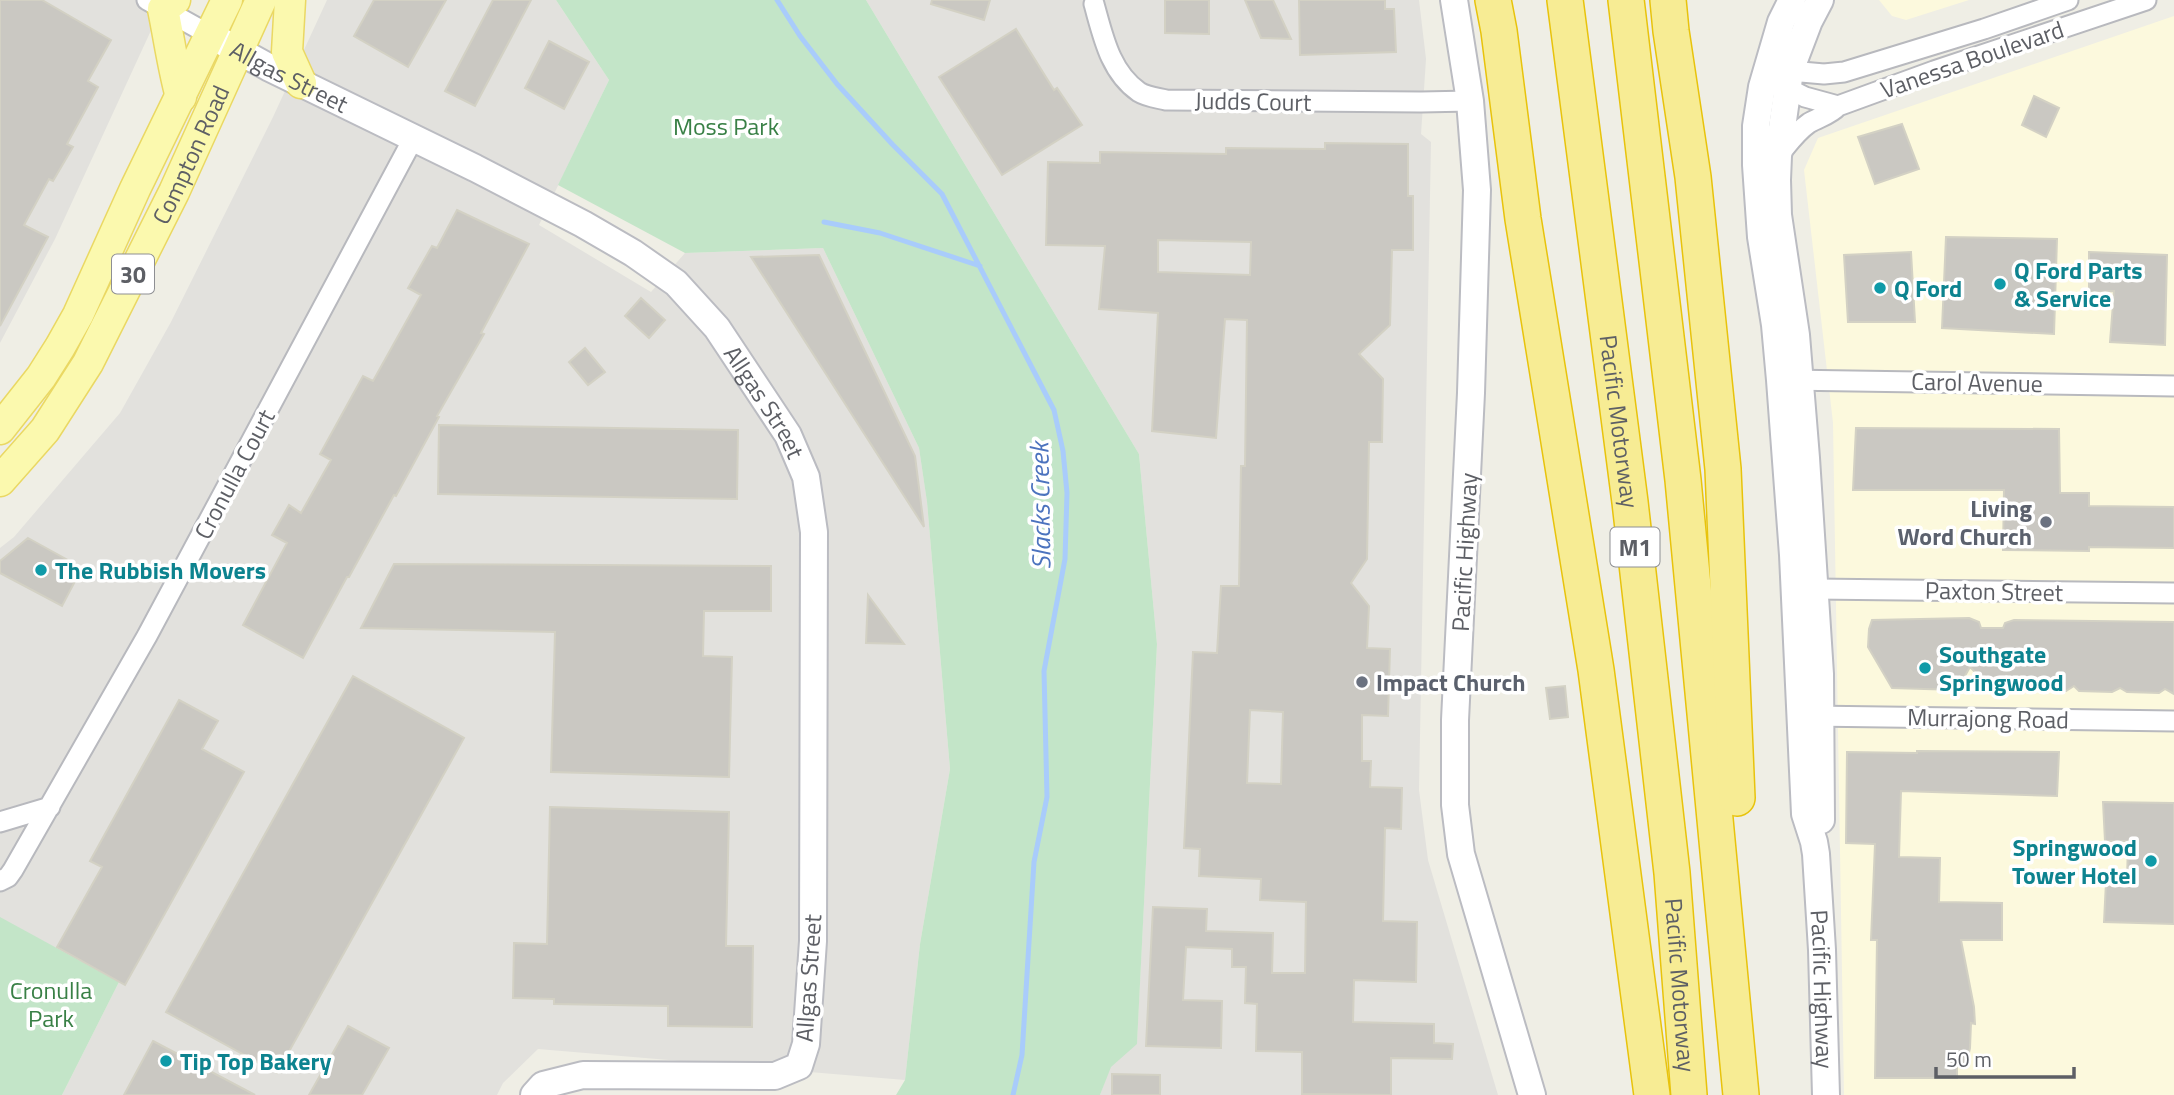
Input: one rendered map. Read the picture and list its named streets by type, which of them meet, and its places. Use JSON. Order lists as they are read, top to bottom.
{
  "streets": {
    "highway": ["Pacific Motorway", "M1"],
    "main road": ["Compton Road", "30"],
    "street": [
      "Vanessa Boulevard",
      "Allgas Street",
      "Judds Court",
      "Carol Avenue",
      "Cronulla Court",
      "Pacific Highway",
      "Paxton Street",
      "Murrajong Road"
    ]
  },
  "crossings": [
    ["Vanessa Boulevard", "Pacific Highway"],
    ["Allgas Street", "Compton Road"],
    ["Allgas Street", "Cronulla Court"],
    ["Judds Court", "Pacific Highway"],
    ["Carol Avenue", "Pacific Highway"],
    ["Pacific Highway", "Paxton Street"],
    ["Pacific Highway", "Murrajong Road"]
  ],
  "water": ["Slacks Creek"],
  "parks": ["Moss Park", "Cronulla Park"],
  "places": [
    "Q Ford Parts & Service",
    "Q Ford",
    "Living Word Church",
    "The Rubbish Movers",
    "Southgate Springwood",
    "Impact Church",
    "Springwood Tower Hotel",
    "Tip Top Bakery"
  ],
  "scale_bar": "50 m"
}
